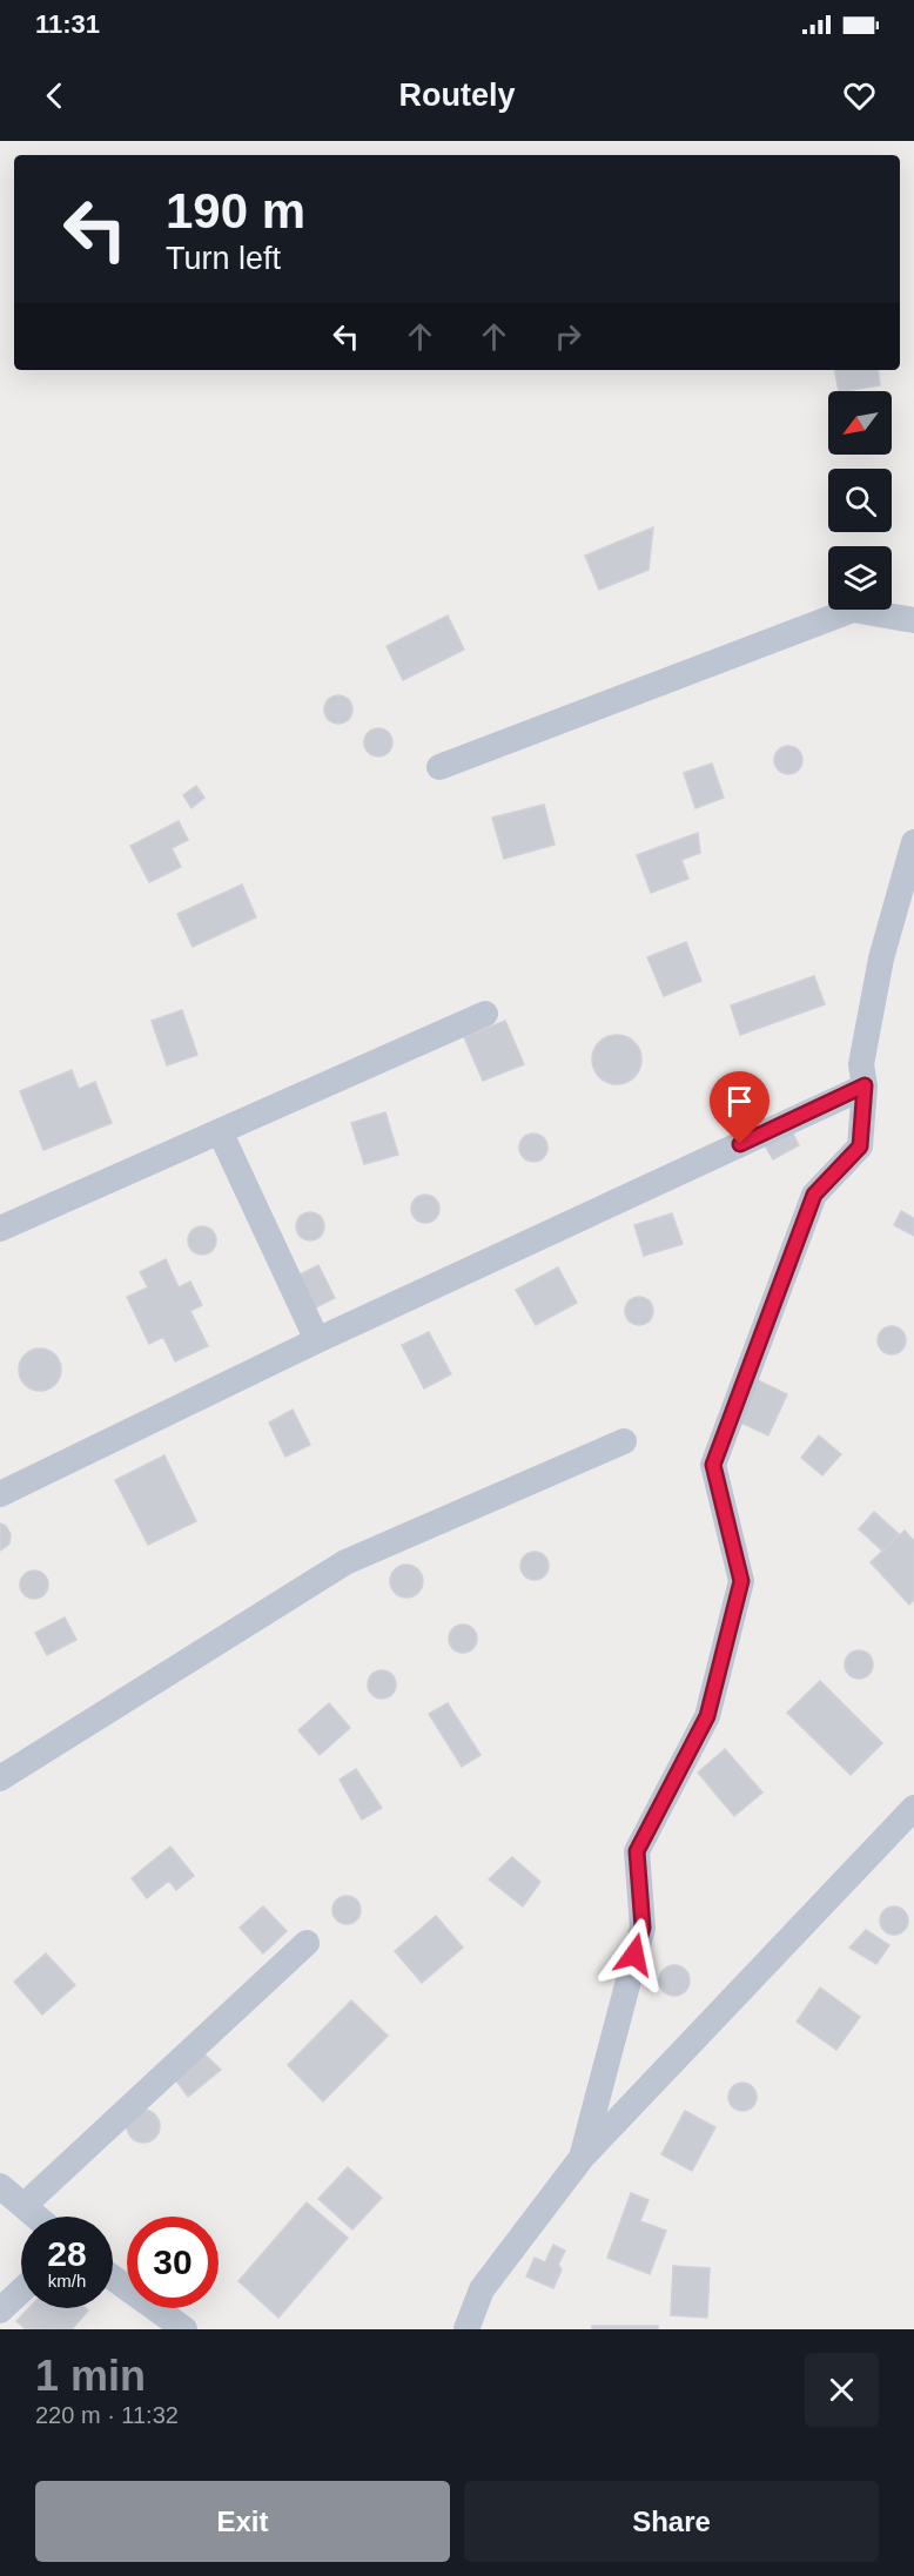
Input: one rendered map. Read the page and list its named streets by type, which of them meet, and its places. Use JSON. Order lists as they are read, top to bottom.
{
  "north": "bottom left",
  "page": {
    "status": "11:31",
    "header": "Routely",
    "turn": ["190 m", "Turn left"],
    "speed": "28 km/h",
    "limit": "30",
    "heading": ["1 min", "220 m · 11:32"],
    "buttons": ["Exit", "Share"]
  }
}
